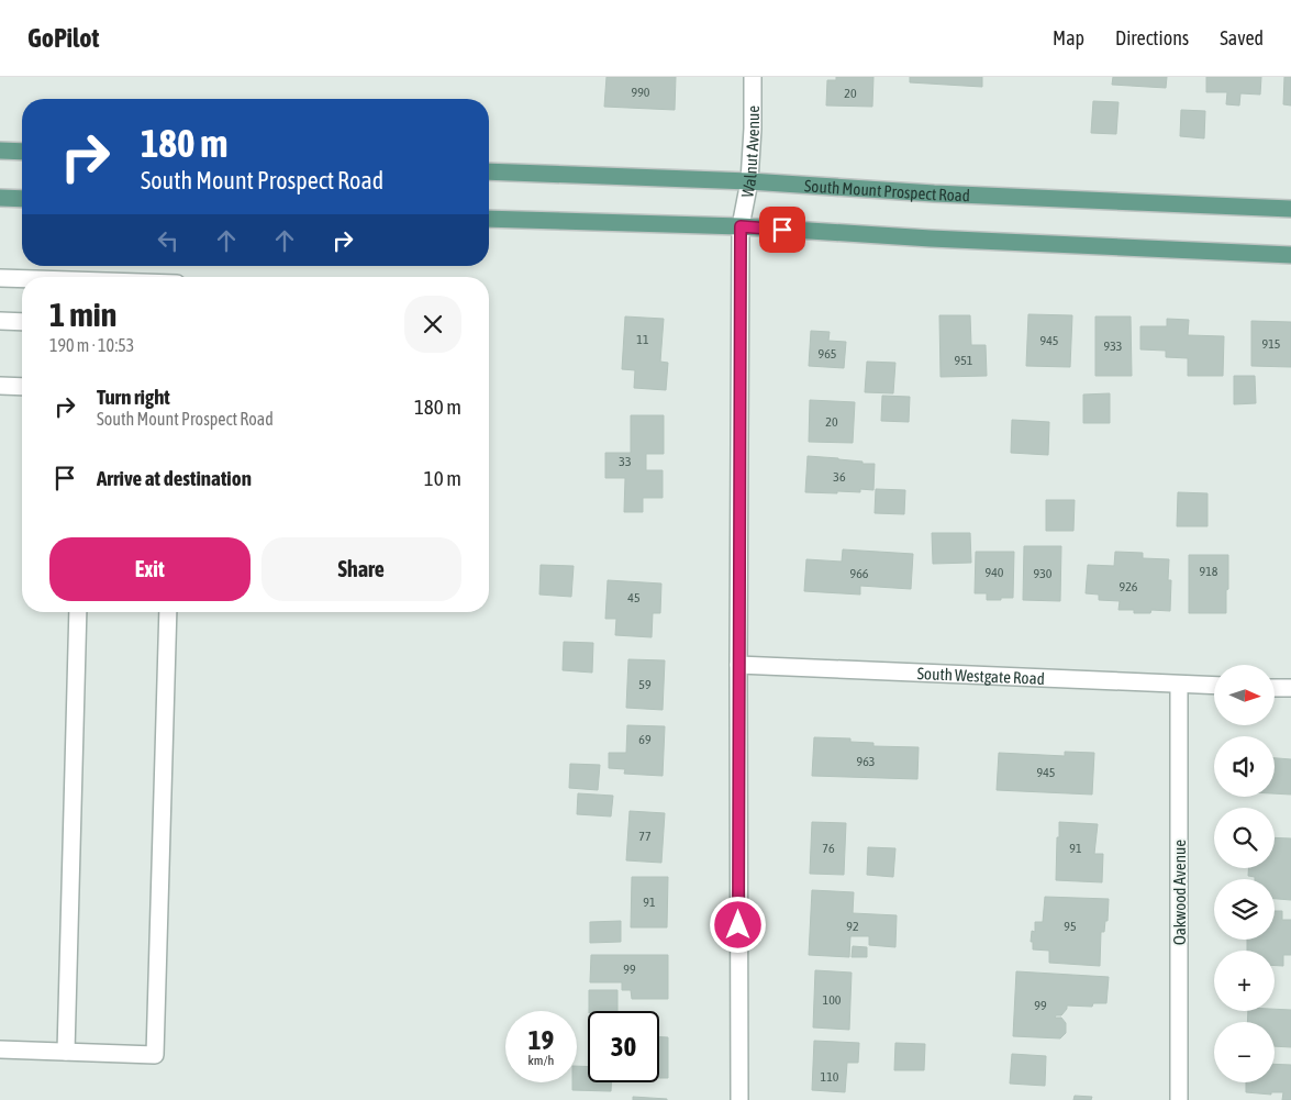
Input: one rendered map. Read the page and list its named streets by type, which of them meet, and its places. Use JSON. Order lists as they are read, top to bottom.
{
  "streets": {
    "main road": ["South Mount Prospect Road"],
    "street": ["Walnut Avenue", "South Westgate Road", "Oakwood Avenue"]
  },
  "crossings": [
    ["Walnut Avenue", "South Mount Prospect Road"],
    ["Walnut Avenue", "South Westgate Road"],
    ["South Westgate Road", "Oakwood Avenue"]
  ],
  "house_numbers": [
    "990",
    "20",
    "11",
    "945",
    "915",
    "933",
    "965",
    "951",
    "20",
    "33",
    "36",
    "918",
    "940",
    "966",
    "930",
    "926",
    "45",
    "59",
    "69",
    "963",
    "945",
    "77",
    "76",
    "91",
    "91",
    "92",
    "95",
    "99",
    "100",
    "99",
    "110"
  ],
  "north": "right",
  "page": {
    "header": "GoPilot",
    "nav": ["Map", "Directions", "Saved"],
    "turn": ["180 m", "South Mount Prospect Road"],
    "heading": ["1 min", "190 m · 10:53"],
    "list": [
      {
        "name": "Turn right",
        "note": "South Mount Prospect Road",
        "value": "180 m"
      },
      {
        "name": "Arrive at destination",
        "value": "10 m"
      }
    ],
    "buttons": ["Exit", "Share"],
    "map_buttons": ["+", "−"],
    "speed": "19 km/h",
    "limit": "30"
  }
}
